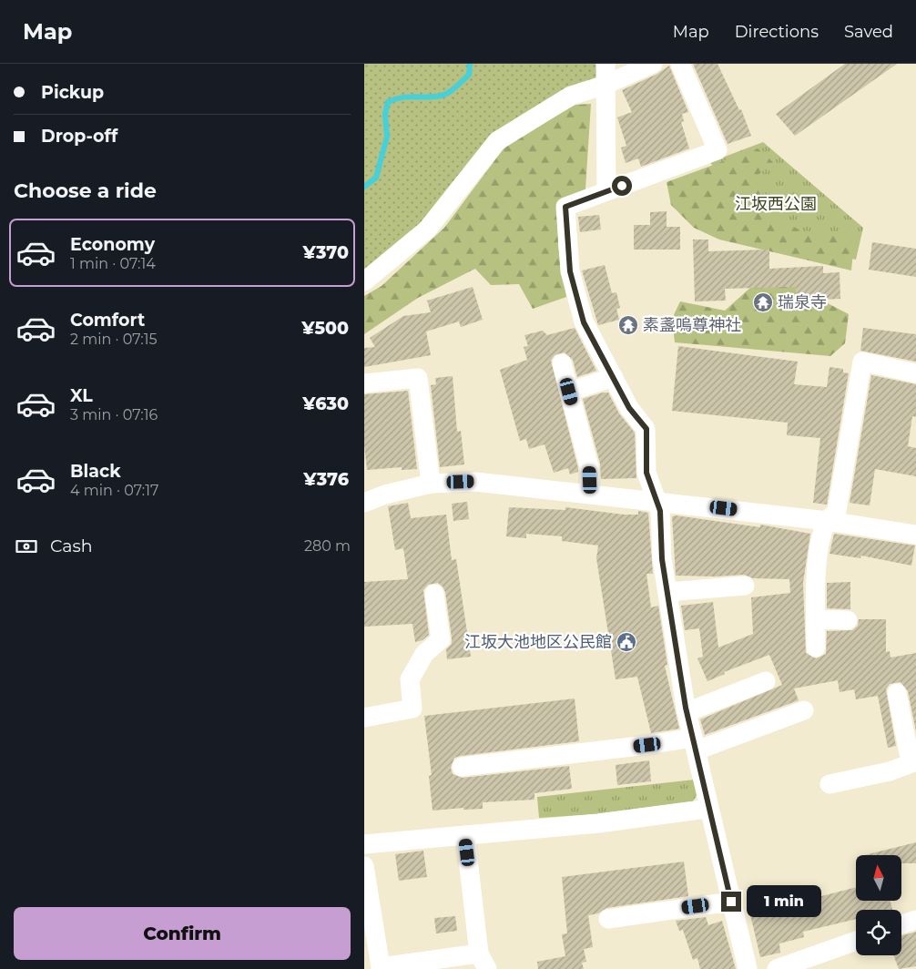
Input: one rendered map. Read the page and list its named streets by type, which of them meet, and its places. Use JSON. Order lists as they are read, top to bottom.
{
  "parks": ["江坂西公園"],
  "places": {
    "temple": ["瑞泉寺", "素盞嗚尊神社"],
    "public building": ["江坂大池地区公民館"]
  },
  "north": "top",
  "page": {
    "header": "Map",
    "nav": ["Map", "Directions", "Saved"],
    "banner": ["Pickup", "Drop-off"],
    "heading": "Choose a ride",
    "list": [
      {
        "name": "Economy",
        "note": "1 min · 07:14",
        "value": "¥370"
      },
      {
        "name": "Comfort",
        "note": "2 min · 07:15",
        "value": "¥500"
      },
      {
        "name": "XL",
        "note": "3 min · 07:16",
        "value": "¥630"
      },
      {
        "name": "Black",
        "note": "4 min · 07:17",
        "value": "¥376"
      }
    ],
    "pay": ["Cash", "280 m"],
    "bubble": "1 min",
    "buttons": "Confirm"
  }
}
